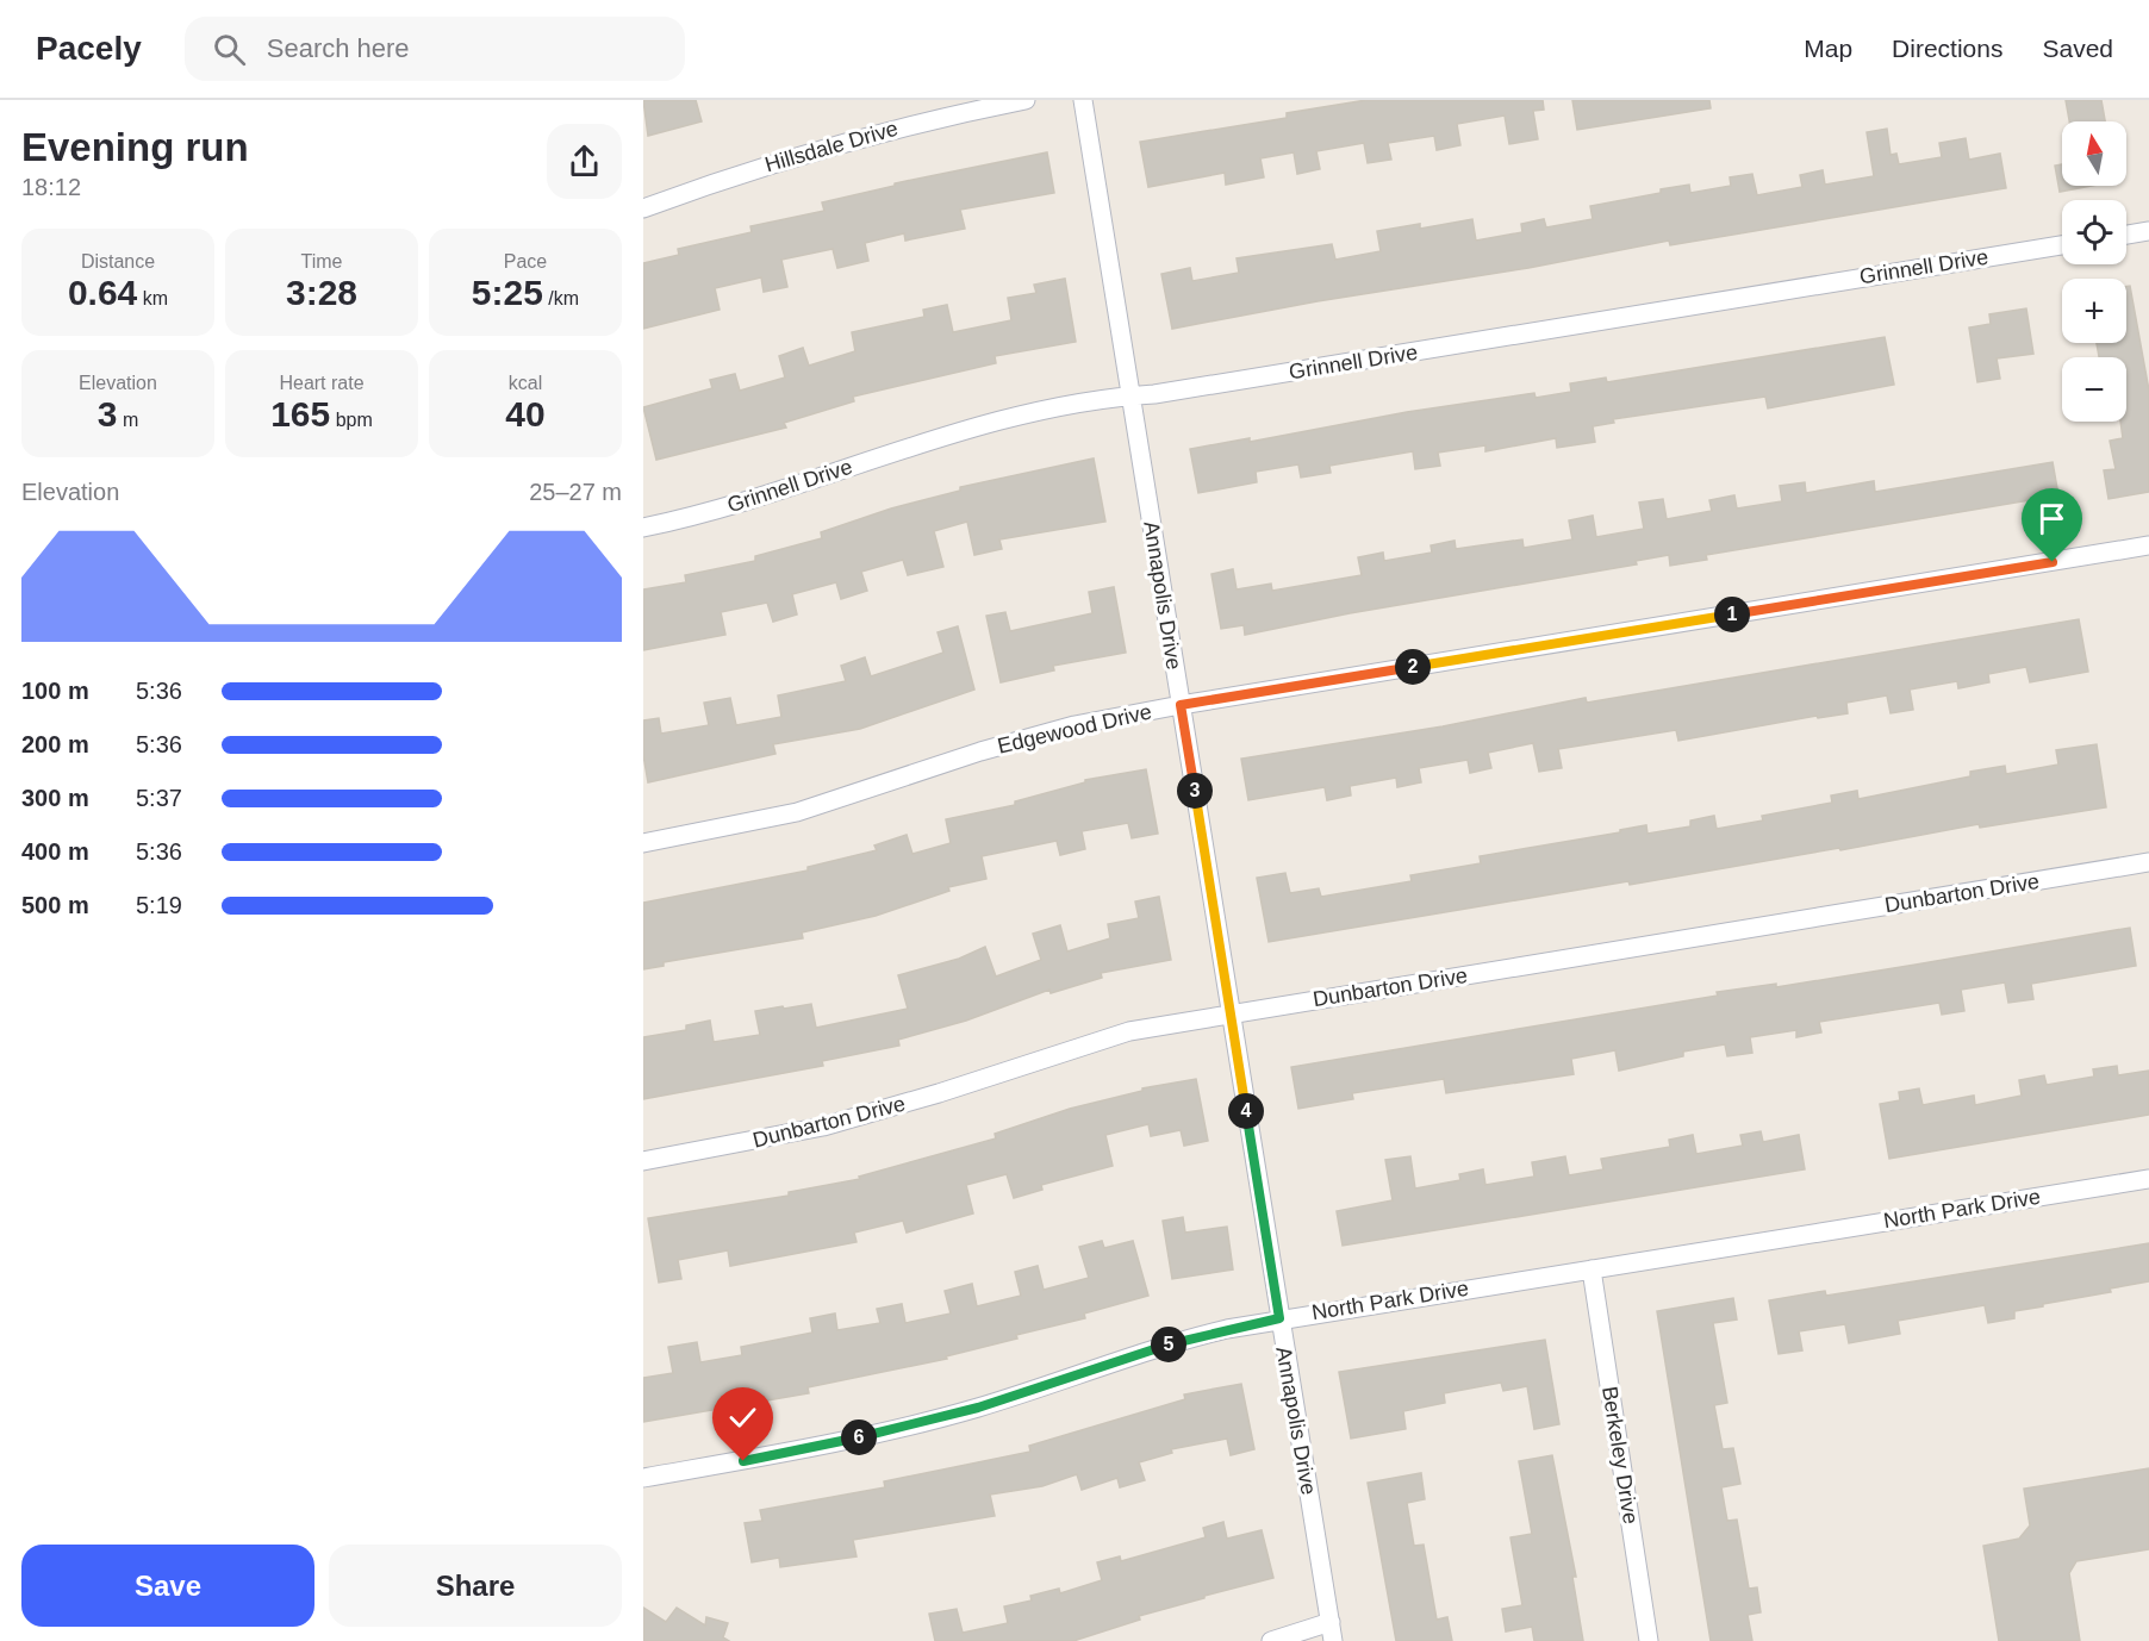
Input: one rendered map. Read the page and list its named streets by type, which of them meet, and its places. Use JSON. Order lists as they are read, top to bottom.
{
  "streets": {
    "street": [
      "Hillsdale Drive",
      "Grinnell Drive",
      "Annapolis Drive",
      "Edgewood Drive",
      "Dunbarton Drive",
      "North Park Drive",
      "Berkeley Drive"
    ]
  },
  "crossings": [
    ["Grinnell Drive", "Annapolis Drive"],
    ["Annapolis Drive", "Edgewood Drive"],
    ["Annapolis Drive", "Dunbarton Drive"],
    ["Annapolis Drive", "North Park Drive"],
    ["North Park Drive", "Berkeley Drive"]
  ],
  "north": "top",
  "page": {
    "header": "Pacely",
    "search": "Search here",
    "nav": ["Map", "Directions", "Saved"],
    "heading": ["Evening run", "18:12"],
    "map_buttons": ["+", "−"],
    "stats": [
      ["Distance", "0.64 km"],
      ["Time", "3:28"],
      ["Pace", "5:25 /km"],
      ["Elevation", "3 m"],
      ["Heart rate", "165 bpm"],
      ["kcal", "40"]
    ],
    "chart": ["Elevation", "25–27 m"],
    "pins": [
      "1",
      "2",
      "3",
      "4",
      "5",
      "6"
    ],
    "list": [
      {
        "name": "100 m",
        "note": "5:36"
      },
      {
        "name": "200 m",
        "note": "5:36"
      },
      {
        "name": "300 m",
        "note": "5:37"
      },
      {
        "name": "400 m",
        "note": "5:36"
      },
      {
        "name": "500 m",
        "note": "5:19"
      }
    ],
    "buttons": ["Save", "Share"]
  }
}
